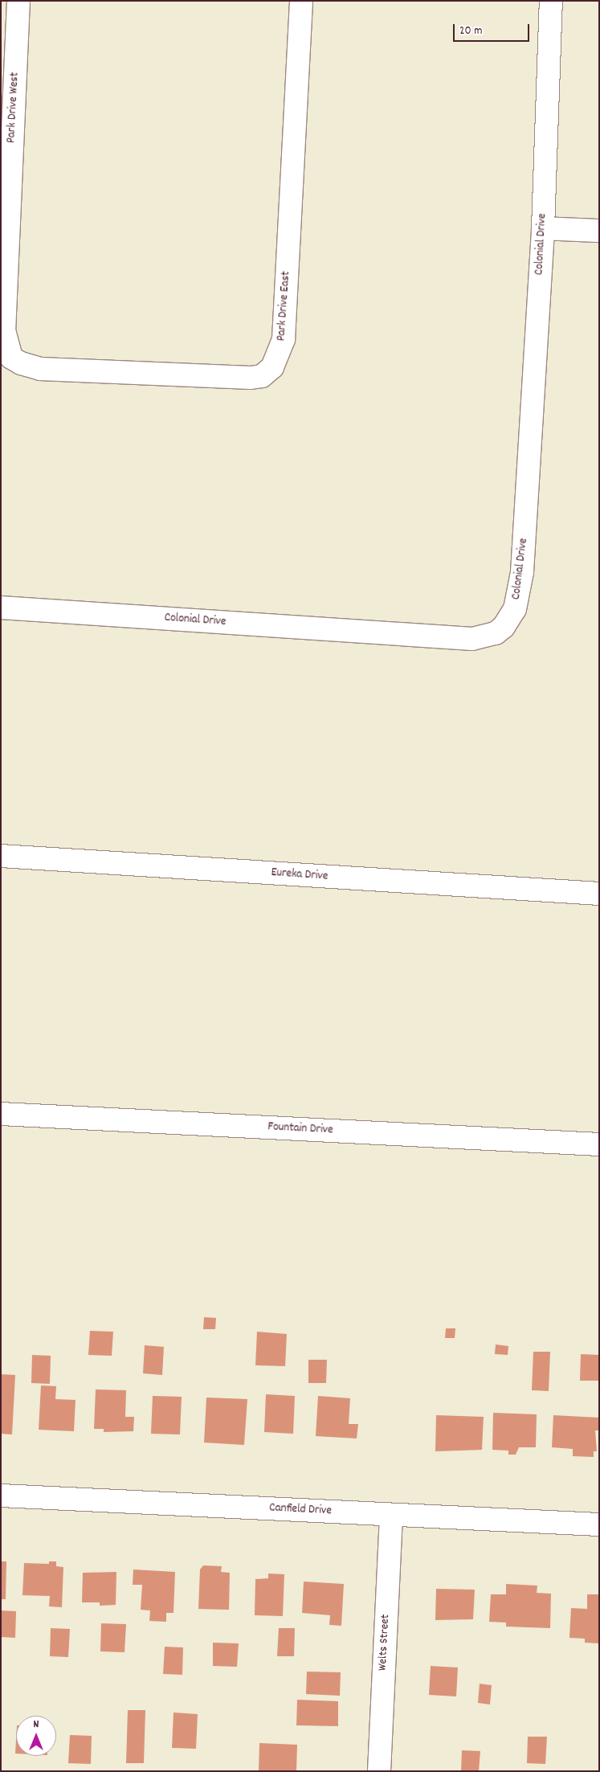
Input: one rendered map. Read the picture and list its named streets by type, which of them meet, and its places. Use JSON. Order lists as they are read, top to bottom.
{
  "streets": {
    "street": [
      "Park Drive West",
      "Colonial Drive",
      "Park Drive East",
      "Eureka Drive",
      "Fountain Drive",
      "Canfield Drive",
      "Welts Street"
    ]
  },
  "crossings": [
    ["Park Drive West", "Park Drive East"],
    ["Canfield Drive", "Welts Street"]
  ],
  "scale_bar": "20 m",
  "north": "top"
}
